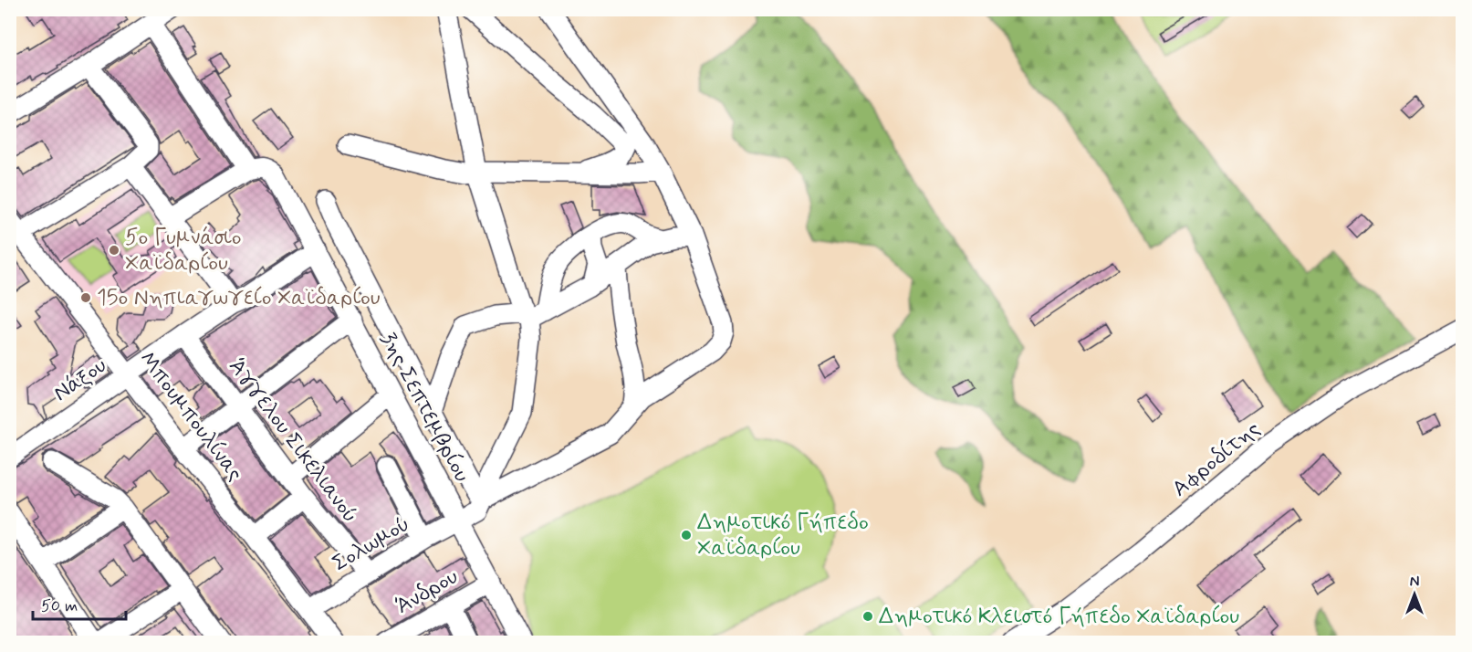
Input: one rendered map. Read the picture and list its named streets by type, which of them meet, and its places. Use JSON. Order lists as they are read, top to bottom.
{
  "streets": {
    "street": [
      "Νάξου",
      "3ης Σεπτεμβρίου",
      "Μπουμπουλίνας",
      "Άγγελου Σικελιανού",
      "Αφροδίτης",
      "Σολωμού",
      "Άνδρου"
    ]
  },
  "crossings": [
    ["Νάξου", "3ης Σεπτεμβρίου"],
    ["Νάξου", "Μπουμπουλίνας"],
    ["Νάξου", "Άγγελου Σικελιανού"],
    ["3ης Σεπτεμβρίου", "Σολωμού"],
    ["3ης Σεπτεμβρίου", "Άνδρου"],
    ["Μπουμπουλίνας", "Σολωμού"],
    ["Άγγελου Σικελιανού", "Σολωμού"]
  ],
  "places": [
    "5ο Γυμνάσιο Χαϊδαρίου",
    "15ο Νηπιαγωγείο Χαϊδαρίου",
    "Δημοτικό Γήπεδο Χαϊδαρίου",
    "Δημοτικό Κλειστό Γήπεδο Χαϊδαρίου"
  ],
  "scale_bar": "50 m",
  "north": "top"
}
